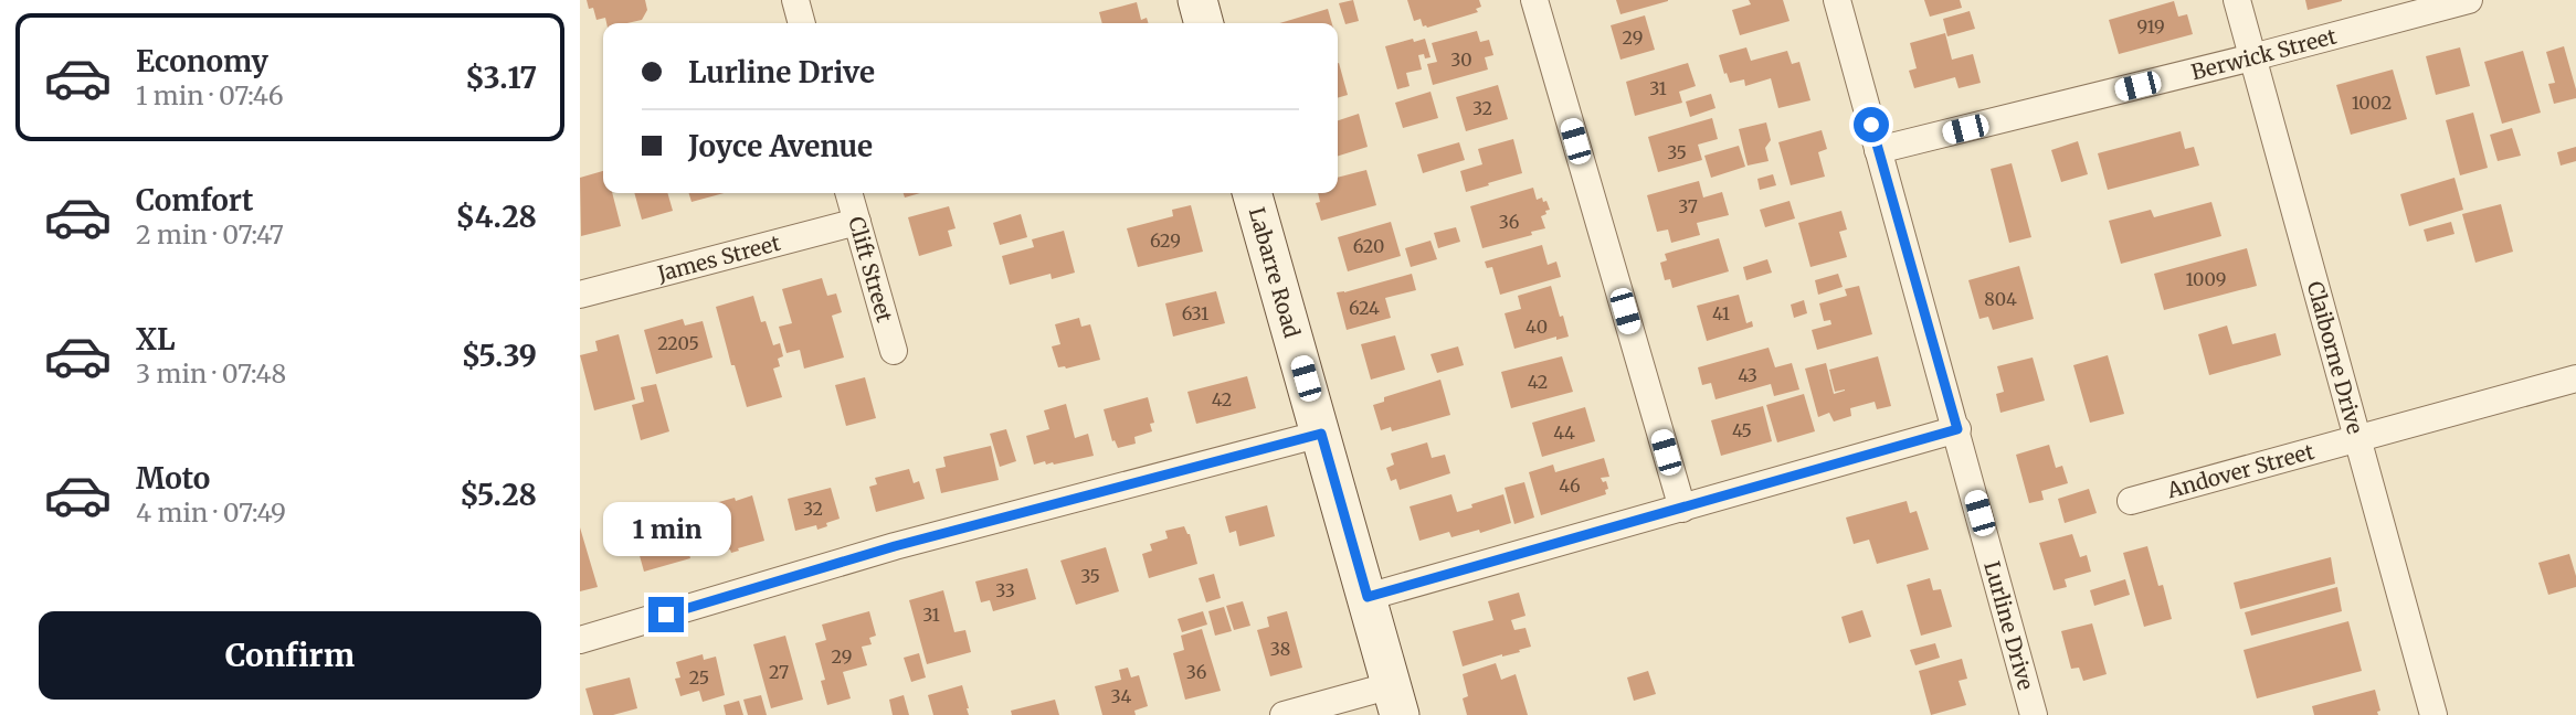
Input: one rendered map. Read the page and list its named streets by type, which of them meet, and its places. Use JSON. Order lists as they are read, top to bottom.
{
  "streets": {
    "street": [
      "Berwick Street",
      "James Street",
      "Clift Street",
      "Labarre Road",
      "Claiborne Drive",
      "Andover Street",
      "Lurline Drive"
    ]
  },
  "crossings": [
    ["Berwick Street", "Claiborne Drive"],
    ["Berwick Street", "Lurline Drive"],
    ["James Street", "Clift Street"],
    ["Claiborne Drive", "Andover Street"]
  ],
  "house_numbers": [
    "919",
    "29",
    "30",
    "31",
    "1002",
    "32",
    "35",
    "37",
    "36",
    "629",
    "620",
    "1009",
    "804",
    "624",
    "631",
    "41",
    "40",
    "2205",
    "43",
    "42",
    "42",
    "45",
    "44",
    "46",
    "32",
    "35",
    "33",
    "31",
    "38",
    "29",
    "27",
    "36",
    "25",
    "34"
  ],
  "page": {
    "list": [
      {
        "name": "Economy",
        "note": "1 min · 07:46",
        "value": "$3.17"
      },
      {
        "name": "Comfort",
        "note": "2 min · 07:47",
        "value": "$4.28"
      },
      {
        "name": "XL",
        "note": "3 min · 07:48",
        "value": "$5.39"
      },
      {
        "name": "Moto",
        "note": "4 min · 07:49",
        "value": "$5.28"
      }
    ],
    "banner": ["Lurline Drive", "Joyce Avenue"],
    "bubble": "1 min",
    "buttons": "Confirm"
  }
}
